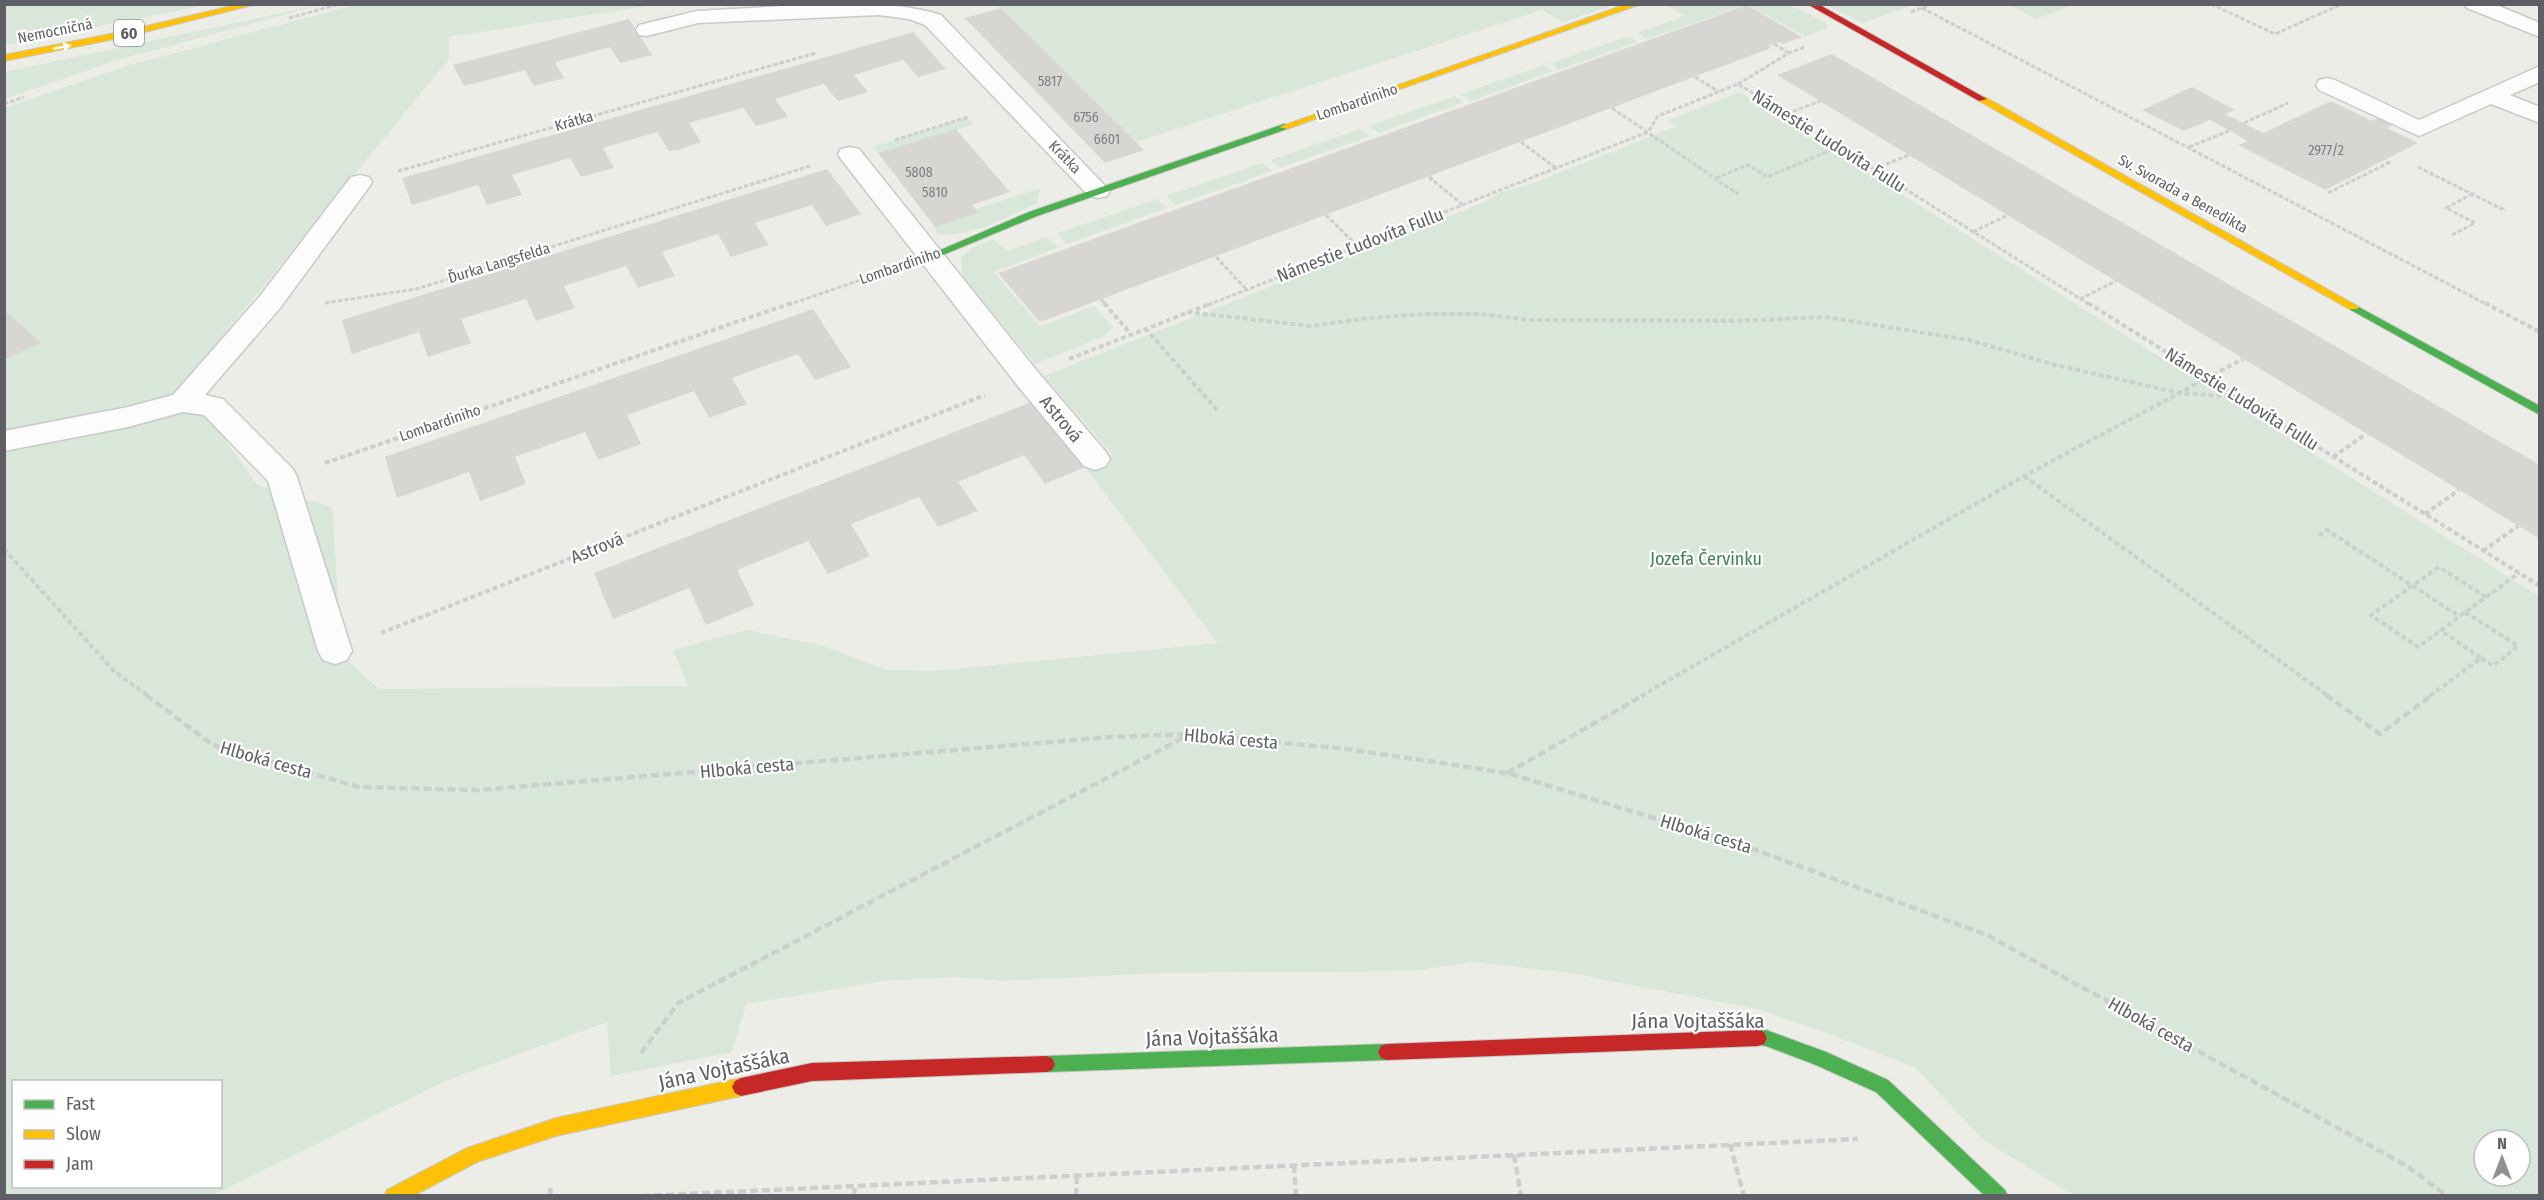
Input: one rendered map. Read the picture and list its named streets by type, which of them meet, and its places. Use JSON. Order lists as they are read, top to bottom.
{
  "streets": {
    "street": [
      "Nemocničná",
      "60",
      "Lombardiniho",
      "Krátka",
      "Sv. Svorada a Benedikta",
      "Astrová",
      "Jána Vojtaššáka"
    ],
    "path": ["Námestie Ľudovíta Fullu", "Ďurka Langsfelda", "Hlboká cesta"]
  },
  "crossings": [
    ["Lombardiniho", "Krátka"],
    ["Lombardiniho", "Astrová"],
    ["Krátka", "Ďurka Langsfelda"]
  ],
  "one_way": ["Nemocničná"],
  "parks": ["Jozefa Červinku"],
  "house_numbers": [
    "5817",
    "6756",
    "6601",
    "2977/2",
    "5808",
    "5810"
  ],
  "legend": ["Fast", "Slow", "Jam"],
  "north": "top"
}
